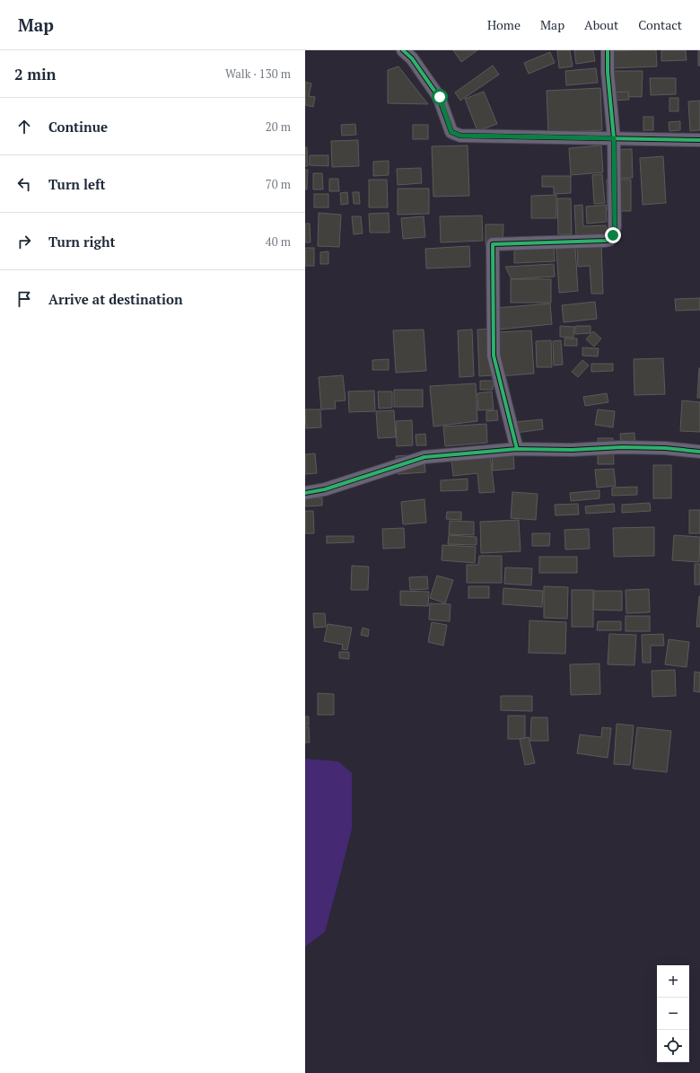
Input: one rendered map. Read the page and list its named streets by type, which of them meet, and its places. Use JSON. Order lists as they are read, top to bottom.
{
  "page": {
    "header": "Map",
    "nav": [
      "Home",
      "Map",
      "About",
      "Contact"
    ],
    "heading": ["2 min", "Walk · 130 m"],
    "list": [
      ["Continue", "20 m"],
      ["Turn left", "70 m"],
      ["Turn right", "40 m"],
      "Arrive at destination"
    ],
    "map_buttons": ["+", "−"]
  }
}
